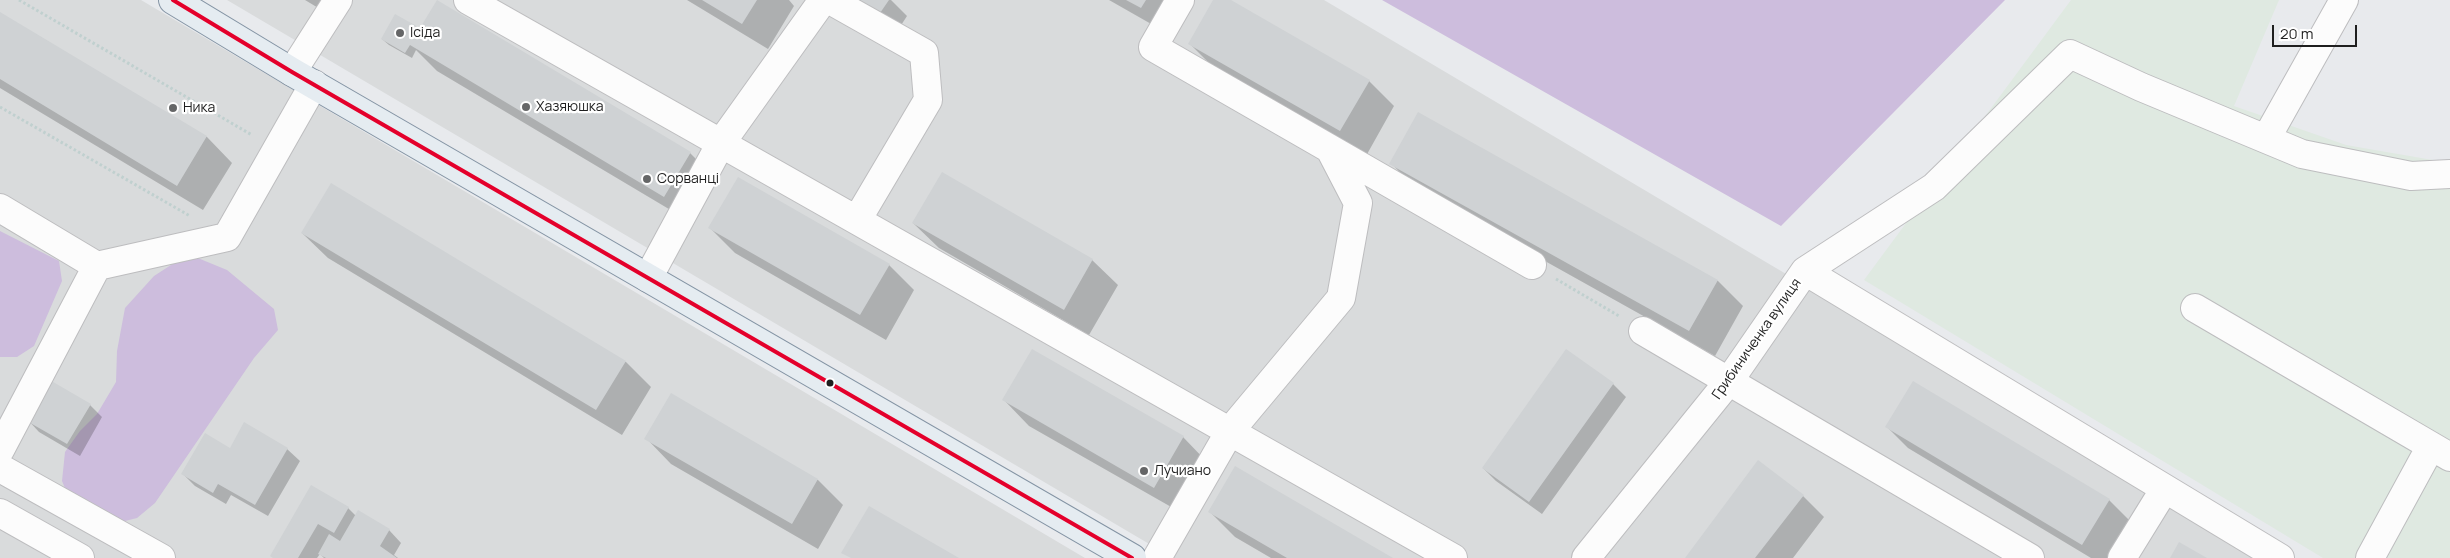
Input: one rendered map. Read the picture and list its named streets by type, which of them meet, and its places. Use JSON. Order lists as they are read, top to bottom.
{
  "streets": {
    "street": ["Грибиниченка вулиця"]
  },
  "places": [
    "Ісіда",
    "Хазяюшка",
    "Ника",
    "Сорванці",
    "Лучиано"
  ],
  "scale_bar": "20 m"
}
